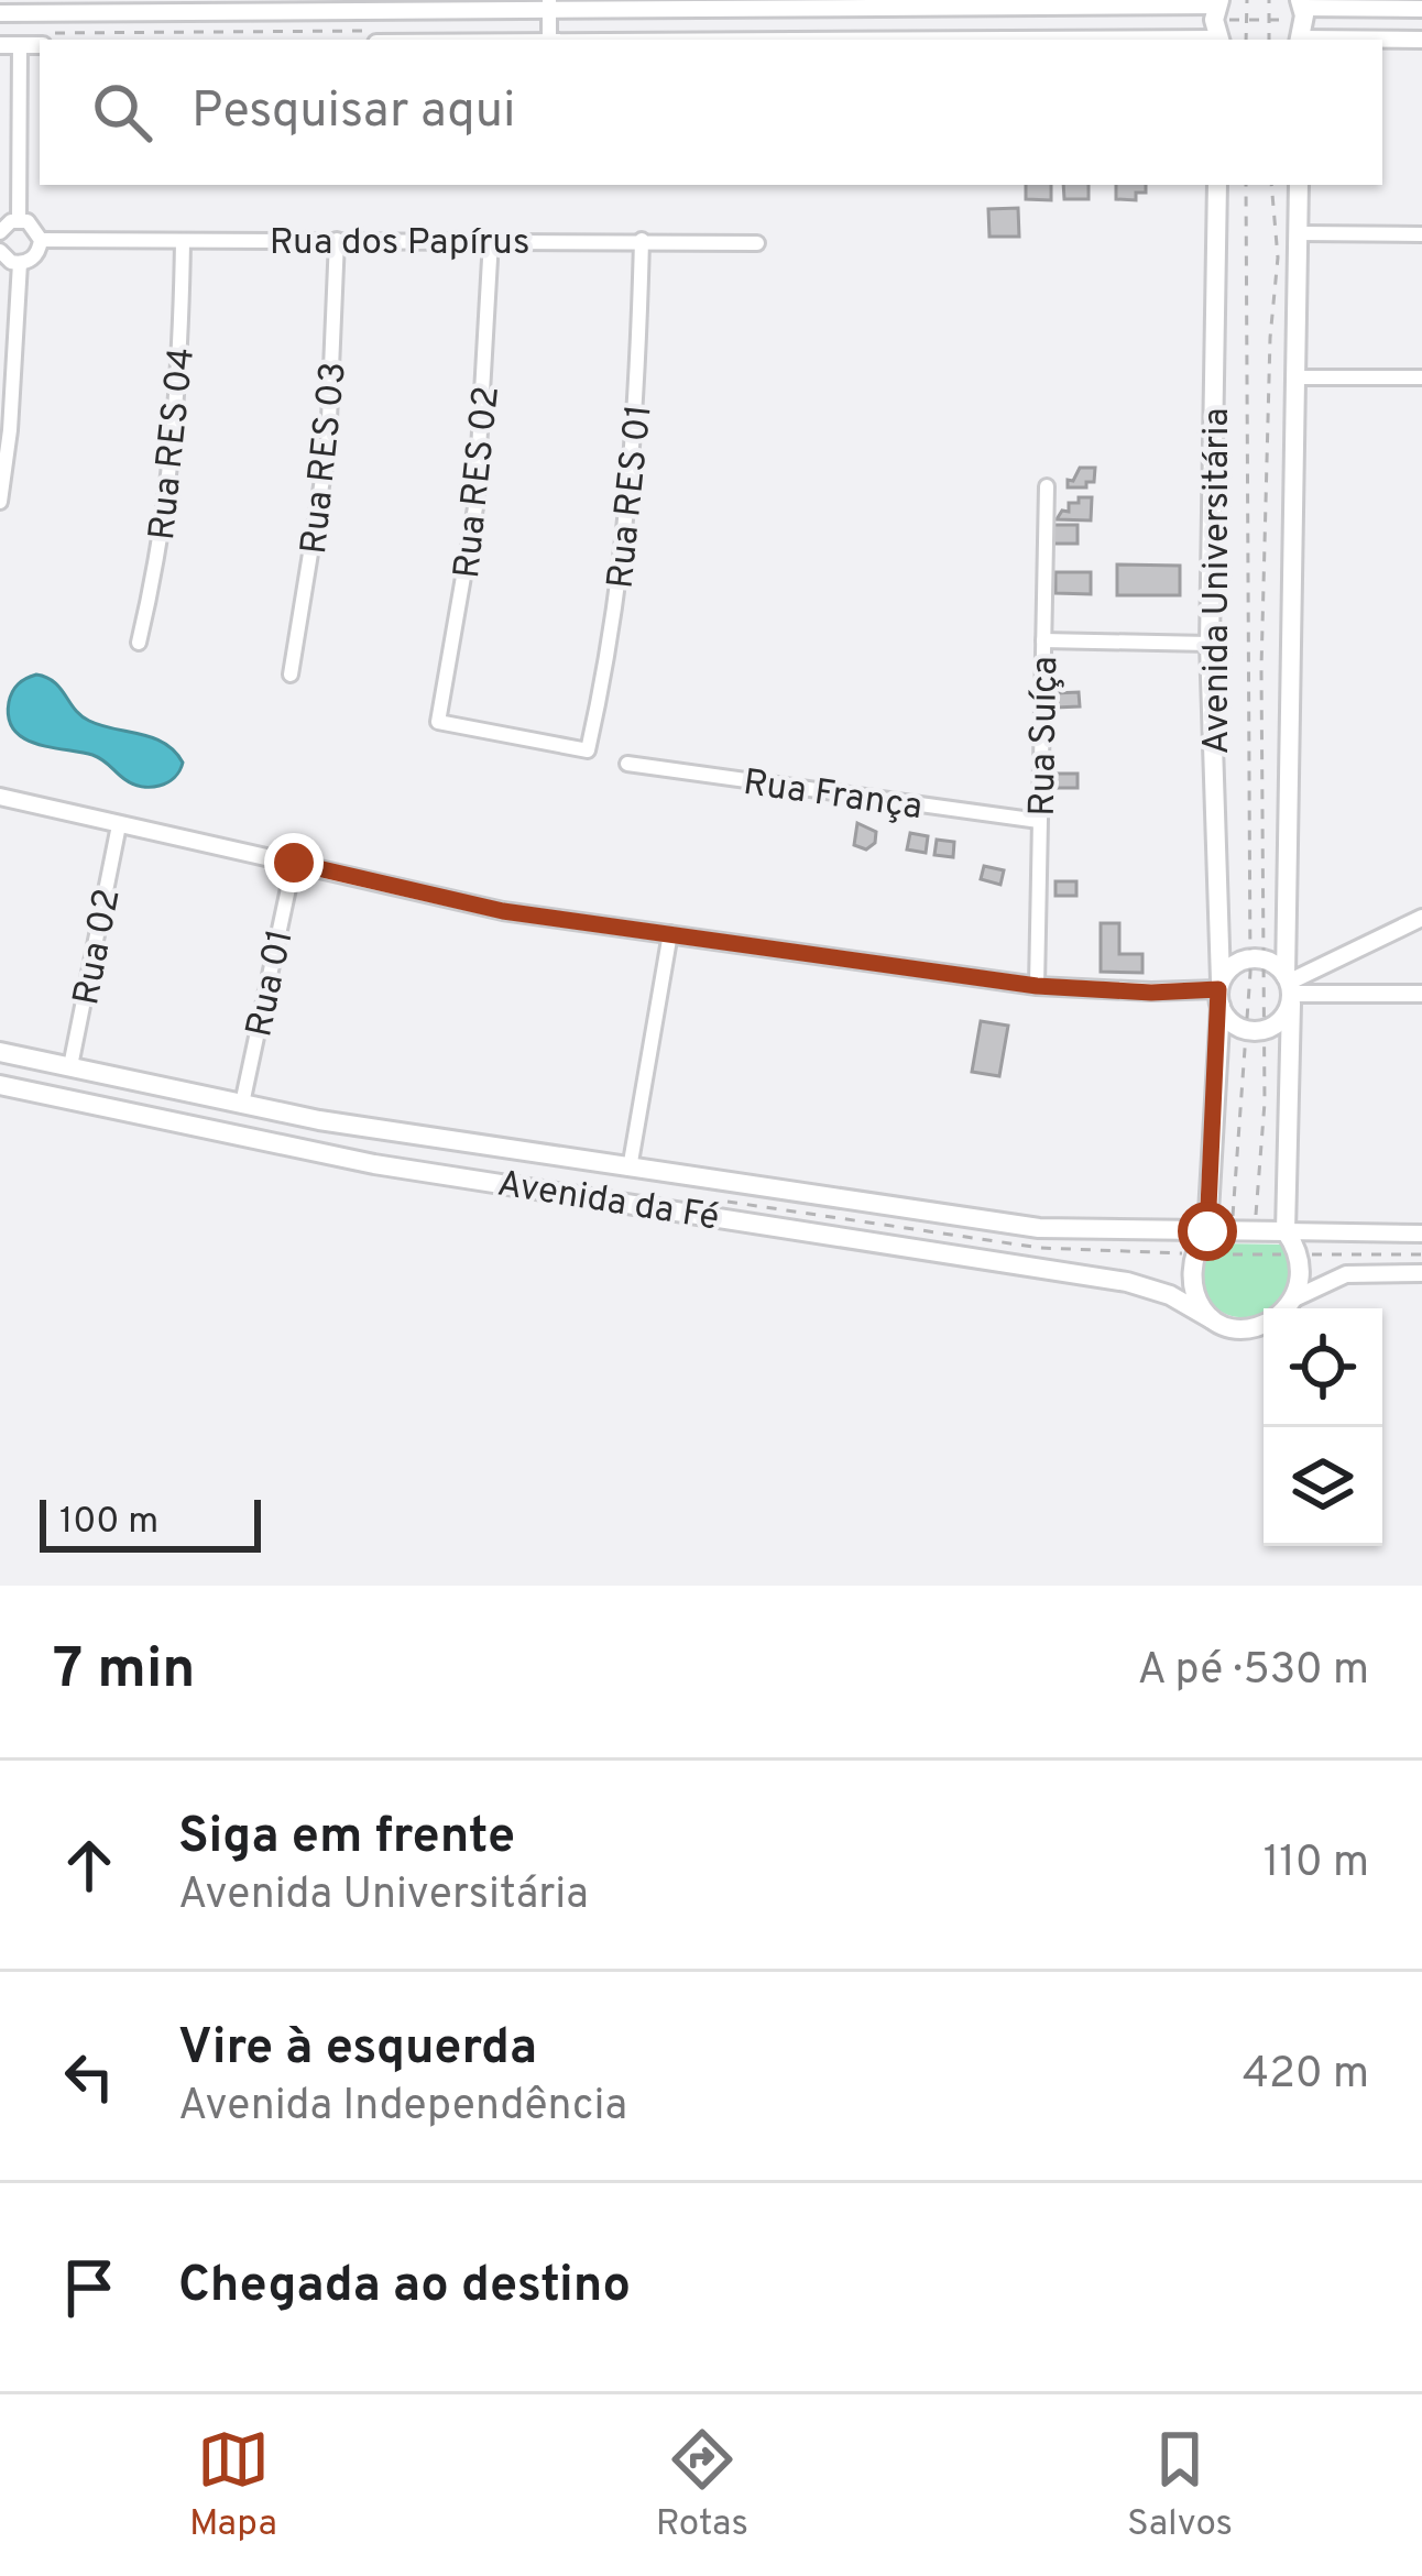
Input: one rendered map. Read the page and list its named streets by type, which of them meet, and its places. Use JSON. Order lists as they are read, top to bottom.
{
  "streets": {
    "main road": ["Avenida Universitária", "Avenida da Fé"],
    "street": [
      "Rua dos Papírus",
      "Rua RES 04",
      "Rua RES 03",
      "Rua RES 02",
      "Rua RES 01",
      "Rua Suíça",
      "Rua França",
      "Rua 02",
      "Rua 01"
    ]
  },
  "crossings": [
    ["Rua dos Papírus", "Rua RES 04"],
    ["Rua dos Papírus", "Rua RES 03"],
    ["Rua dos Papírus", "Rua RES 02"],
    ["Rua dos Papírus", "Rua RES 01"],
    ["Rua RES 02", "Rua RES 01"],
    ["Avenida Universitária", "Avenida da Fé"],
    ["Rua Suíça", "Rua França"],
    ["Rua 02", "Avenida da Fé"],
    ["Rua 01", "Avenida da Fé"]
  ],
  "scale_bar": "100 m",
  "page": {
    "search": "Pesquisar aqui",
    "scale": "100 m",
    "heading": ["7 min", "A pé · 530 m"],
    "list": [
      ["Siga em frente", "Avenida Universitária", "110 m"],
      ["Vire à esquerda", "Avenida Independência", "420 m"],
      "Chegada ao destino"
    ],
    "nav": ["Mapa", "Rotas", "Salvos"]
  }
}
